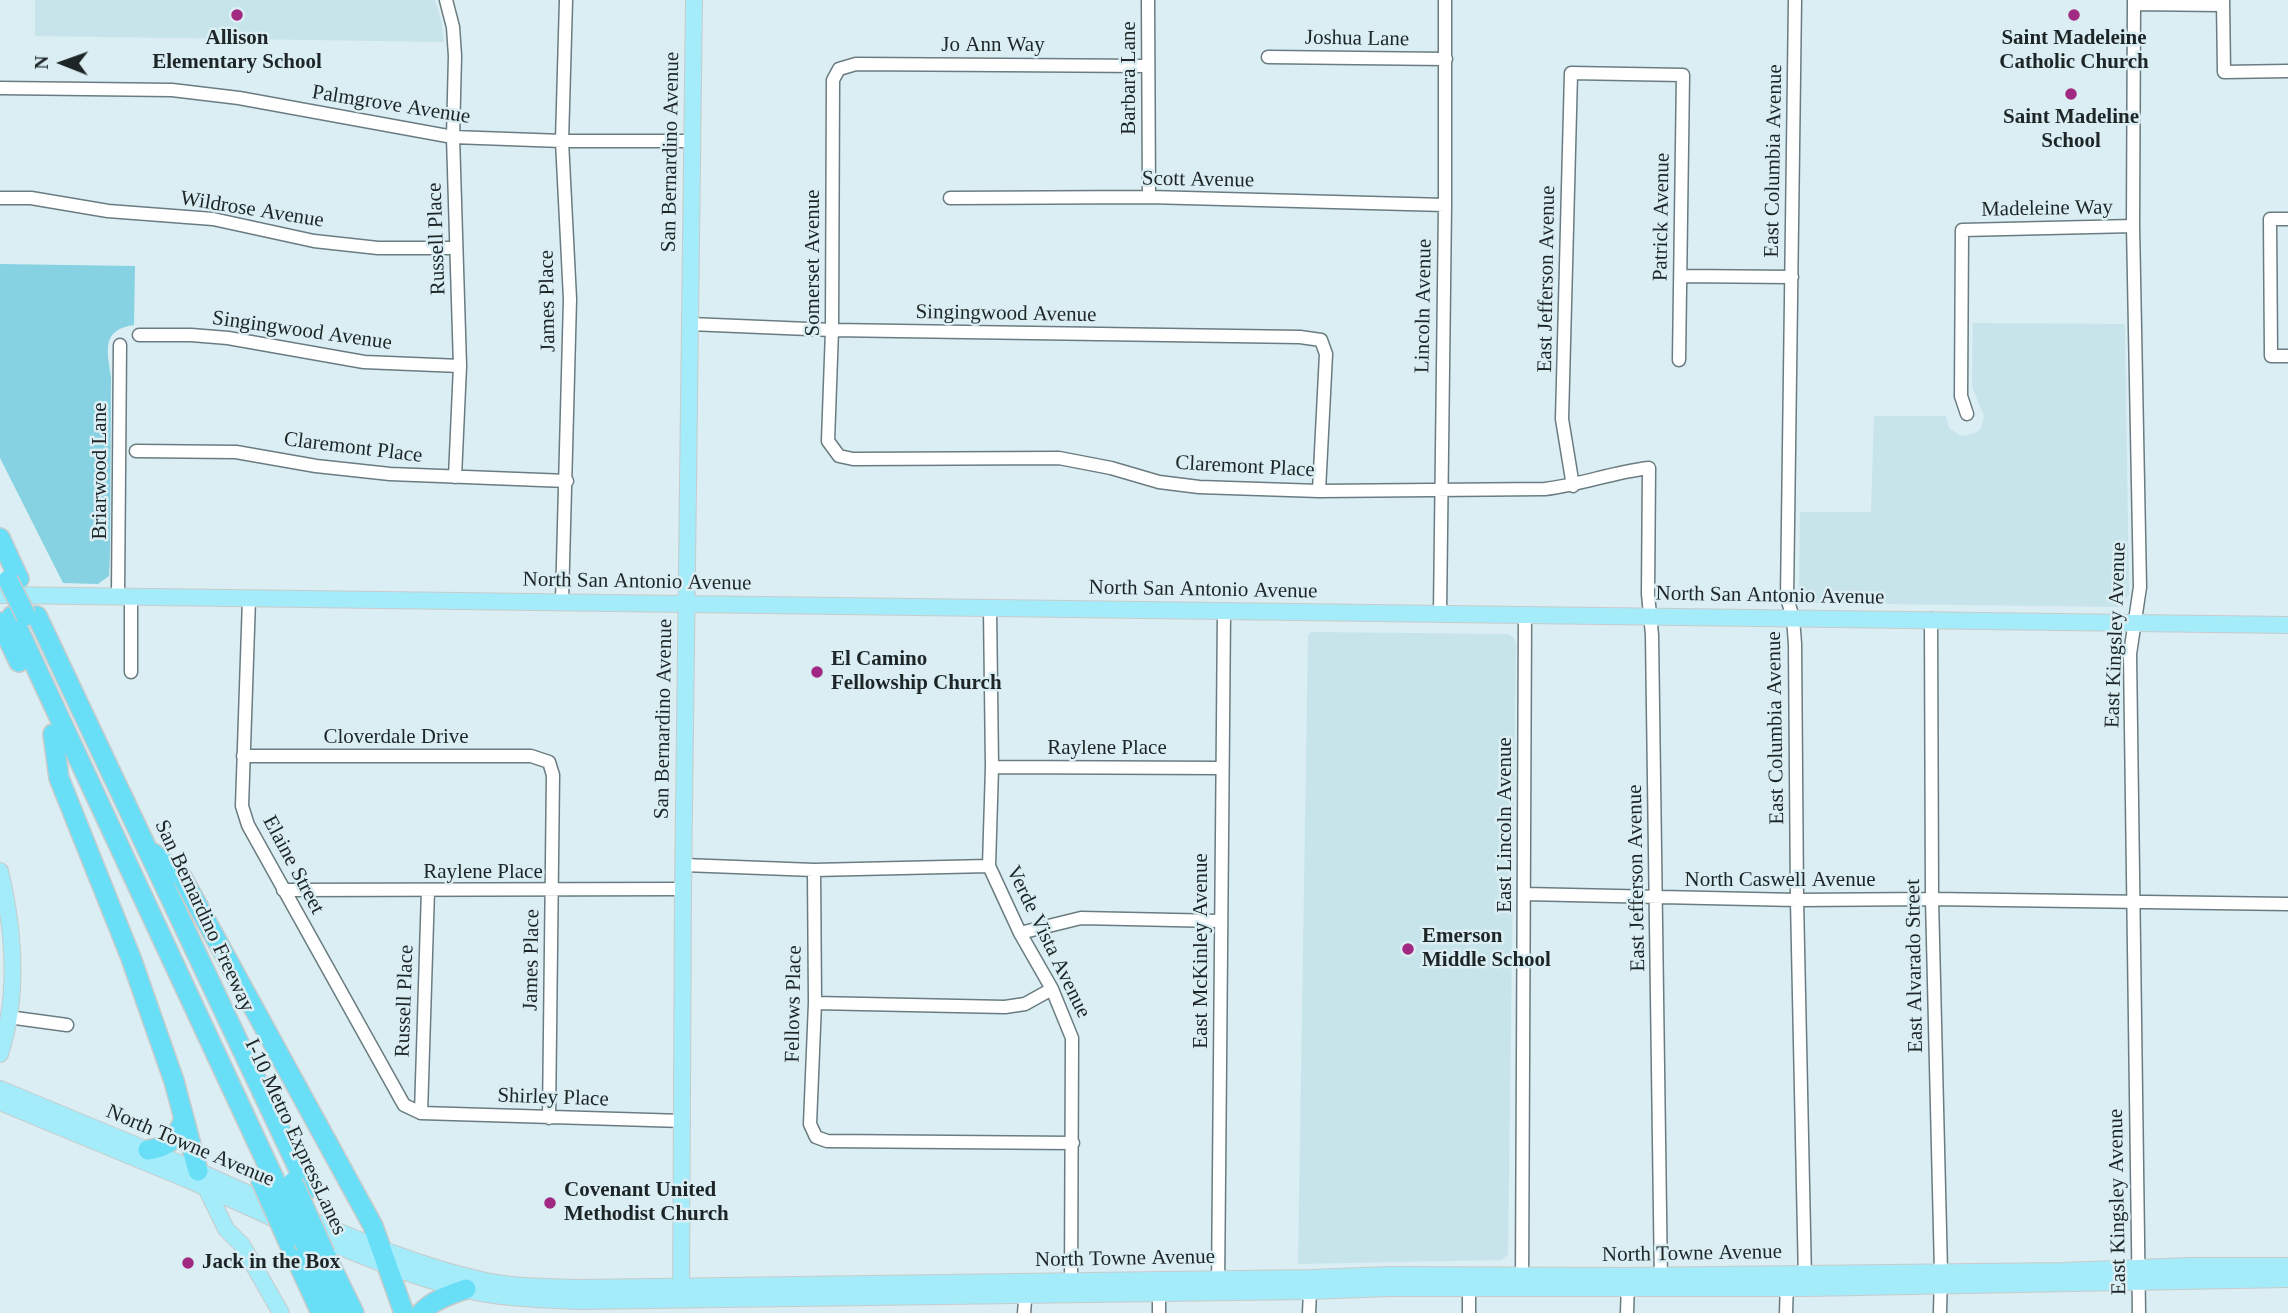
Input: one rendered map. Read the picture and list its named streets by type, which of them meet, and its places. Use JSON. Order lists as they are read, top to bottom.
{
  "streets": {
    "highway": ["San Bernardino Freeway", "I-10 Metro ExpressLanes"],
    "main road": ["San Bernardino Avenue", "North San Antonio Avenue", "North Towne Avenue"],
    "street": [
      "Joshua Lane",
      "Jo Ann Way",
      "Barbara Lane",
      "Palmgrove Avenue",
      "East Columbia Avenue",
      "Scott Avenue",
      "Madeleine Way",
      "Wildrose Avenue",
      "Patrick Avenue",
      "Russell Place",
      "Somerset Avenue",
      "East Jefferson Avenue",
      "James Place",
      "Lincoln Avenue",
      "Singingwood Avenue",
      "Claremont Place",
      "Briarwood Lane",
      "East Kingsley Avenue",
      "Cloverdale Drive",
      "Raylene Place",
      "East Lincoln Avenue",
      "Elaine Street",
      "North Caswell Avenue",
      "Verde Vista Avenue",
      "East McKinley Avenue",
      "East Alvarado Street",
      "Fellows Place",
      "Shirley Place"
    ]
  },
  "crossings": [
    ["Joshua Lane", "Lincoln Avenue"],
    ["Jo Ann Way", "Barbara Lane"],
    ["Jo Ann Way", "Somerset Avenue"],
    ["Barbara Lane", "Scott Avenue"],
    ["Palmgrove Avenue", "San Bernardino Avenue"],
    ["Palmgrove Avenue", "Russell Place"],
    ["Palmgrove Avenue", "James Place"],
    ["San Bernardino Avenue", "Singingwood Avenue"],
    ["San Bernardino Avenue", "North San Antonio Avenue"],
    ["San Bernardino Avenue", "Raylene Place"],
    ["San Bernardino Avenue", "Shirley Place"],
    ["San Bernardino Avenue", "North Towne Avenue"],
    ["East Columbia Avenue", "North San Antonio Avenue"],
    ["East Columbia Avenue", "North Caswell Avenue"],
    ["East Columbia Avenue", "North Towne Avenue"],
    ["Scott Avenue", "Lincoln Avenue"],
    ["Madeleine Way", "East Kingsley Avenue"],
    ["Wildrose Avenue", "Russell Place"],
    ["Patrick Avenue", "East Jefferson Avenue"],
    ["Russell Place", "Singingwood Avenue"],
    ["Russell Place", "Claremont Place"],
    ["Russell Place", "Raylene Place"],
    ["Russell Place", "Elaine Street"],
    ["Russell Place", "Shirley Place"],
    ["Somerset Avenue", "Singingwood Avenue"],
    ["Somerset Avenue", "Claremont Place"],
    ["East Jefferson Avenue", "Claremont Place"],
    ["East Jefferson Avenue", "North San Antonio Avenue"],
    ["East Jefferson Avenue", "North Caswell Avenue"],
    ["East Jefferson Avenue", "North Towne Avenue"],
    ["James Place", "Claremont Place"],
    ["James Place", "North San Antonio Avenue"],
    ["James Place", "Cloverdale Drive"],
    ["James Place", "Raylene Place"],
    ["James Place", "Shirley Place"],
    ["Lincoln Avenue", "Claremont Place"],
    ["Lincoln Avenue", "North San Antonio Avenue"],
    ["Singingwood Avenue", "Claremont Place"],
    ["Briarwood Lane", "North San Antonio Avenue"],
    ["North San Antonio Avenue", "East Kingsley Avenue"],
    ["North San Antonio Avenue", "East Lincoln Avenue"],
    ["North San Antonio Avenue", "Elaine Street"],
    ["North San Antonio Avenue", "San Bernardino Freeway"],
    ["North San Antonio Avenue", "Verde Vista Avenue"],
    ["North San Antonio Avenue", "East McKinley Avenue"],
    ["North San Antonio Avenue", "East Alvarado Street"],
    ["East Kingsley Avenue", "North Caswell Avenue"],
    ["East Kingsley Avenue", "North Towne Avenue"],
    ["Cloverdale Drive", "Elaine Street"],
    ["Raylene Place", "Elaine Street"],
    ["Raylene Place", "Verde Vista Avenue"],
    ["Raylene Place", "East McKinley Avenue"],
    ["East Lincoln Avenue", "North Caswell Avenue"],
    ["East Lincoln Avenue", "North Towne Avenue"],
    ["Elaine Street", "Shirley Place"],
    ["North Caswell Avenue", "East Alvarado Street"],
    ["San Bernardino Freeway", "I-10 Metro ExpressLanes"],
    ["San Bernardino Freeway", "North Towne Avenue"],
    ["Verde Vista Avenue", "Fellows Place"],
    ["Verde Vista Avenue", "North Towne Avenue"],
    ["East McKinley Avenue", "North Towne Avenue"],
    ["East Alvarado Street", "North Towne Avenue"],
    ["I-10 Metro ExpressLanes", "North Towne Avenue"]
  ],
  "places": [
    "Allison Elementary School",
    "Saint Madeleine Catholic Church",
    "Saint Madeline School",
    "El Camino Fellowship Church",
    "Emerson Middle School",
    "Covenant United Methodist Church",
    "Jack in the Box"
  ],
  "north": "left"
}
